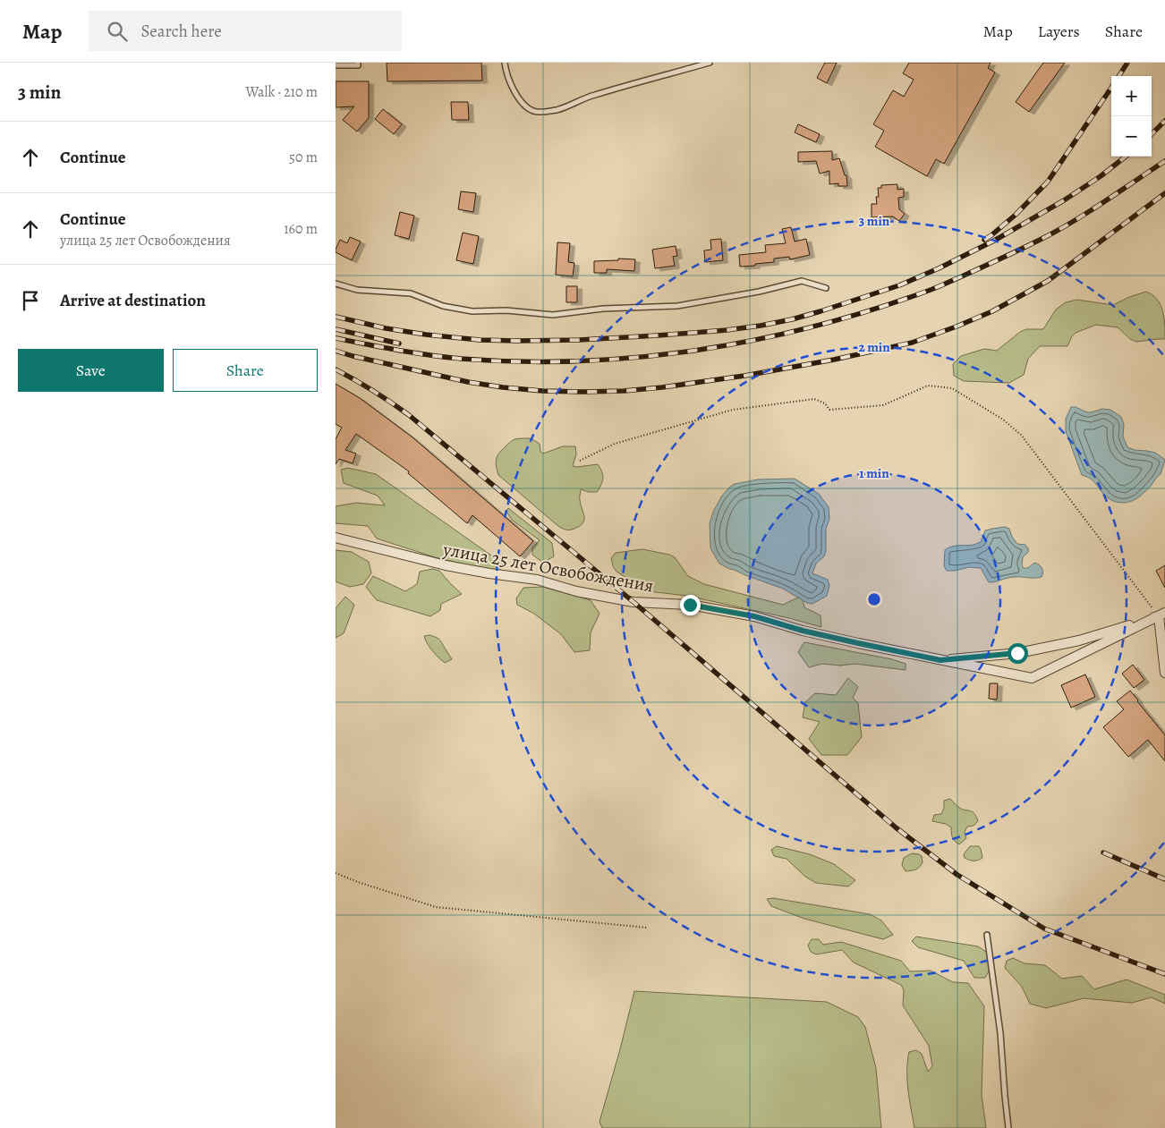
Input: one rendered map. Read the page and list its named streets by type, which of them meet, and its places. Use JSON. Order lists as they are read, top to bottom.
{
  "streets": {
    "street": ["улица 25 лет Освобождения"]
  },
  "page": {
    "header": "Map",
    "search": "Search here",
    "nav": ["Map", "Layers", "Share"],
    "heading": ["3 min", "Walk · 210 m"],
    "map_buttons": ["+", "−"],
    "list": [
      ["Continue", "50 m"],
      ["Continue", "улица 25 лет Освобождения", "160 m"],
      "Arrive at destination"
    ],
    "buttons": ["Save", "Share"]
  },
  "rings": ["3 min", "2 min", "1 min"]
}
